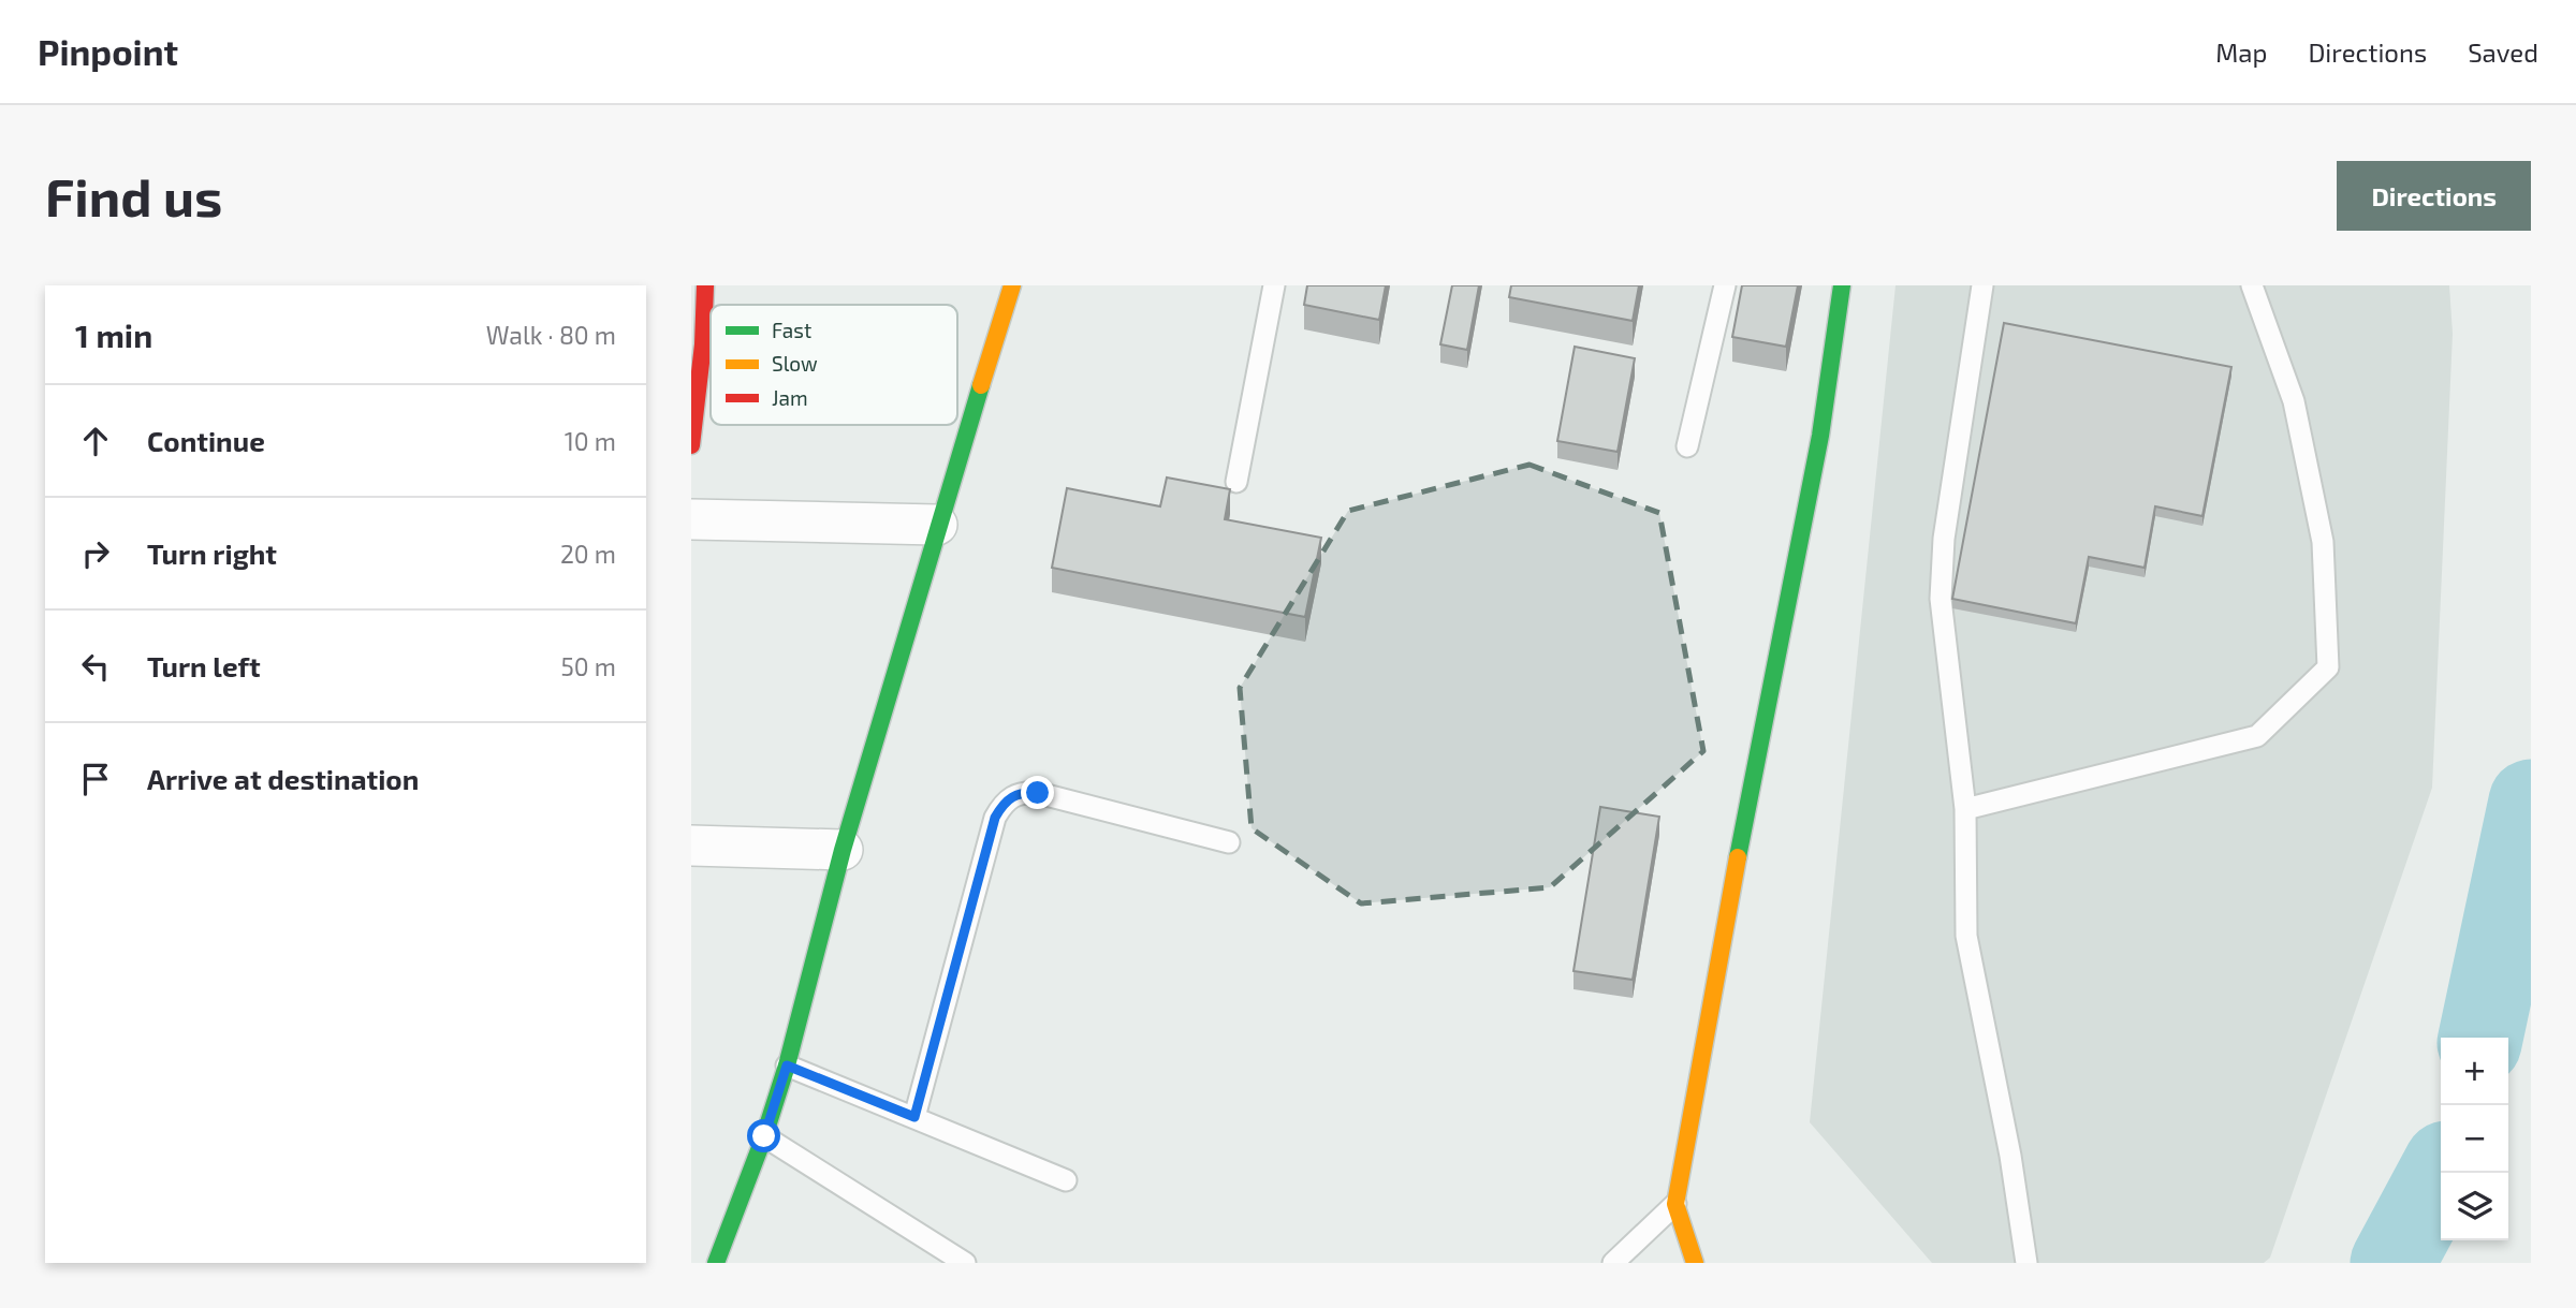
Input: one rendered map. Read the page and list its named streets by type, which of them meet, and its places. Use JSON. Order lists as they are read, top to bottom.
{
  "legend": ["Fast", "Slow", "Jam"],
  "page": {
    "header": "Pinpoint",
    "nav": ["Map", "Directions", "Saved"],
    "buttons": "Directions",
    "title": "Find us",
    "heading": ["1 min", "Walk · 80 m"],
    "list": [
      ["Continue", "10 m"],
      ["Turn right", "20 m"],
      ["Turn left", "50 m"],
      "Arrive at destination"
    ],
    "map_buttons": ["+", "−"]
  }
}
